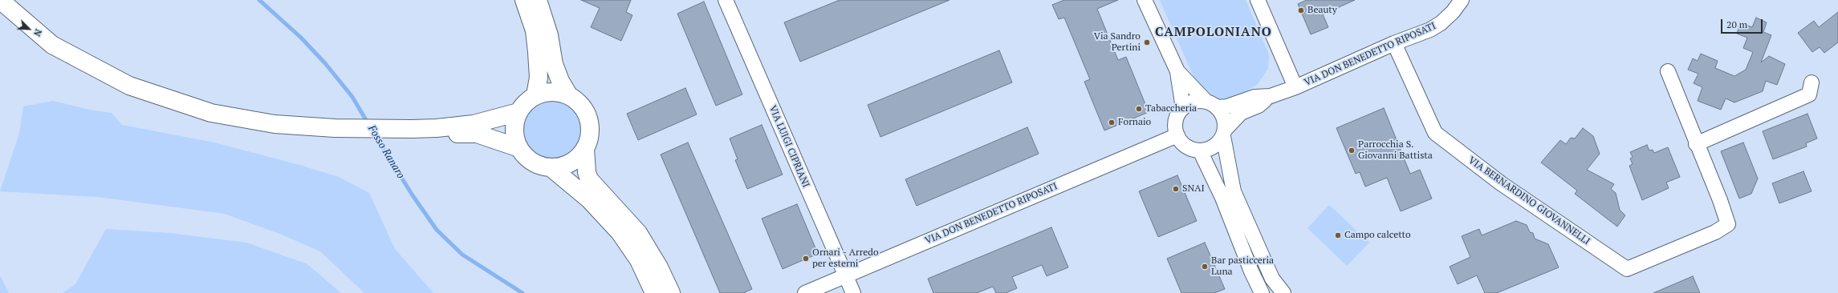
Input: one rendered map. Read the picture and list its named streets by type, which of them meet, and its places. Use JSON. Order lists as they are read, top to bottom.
{
  "streets": {
    "street": ["VIA DON BENEDETTO RIPOSATI", "VIA LUIGI CIPRIANI", "VIA BERNARDINO GIOVANNELLI"]
  },
  "crossings": [
    ["VIA DON BENEDETTO RIPOSATI", "VIA LUIGI CIPRIANI"],
    ["VIA DON BENEDETTO RIPOSATI", "VIA BERNARDINO GIOVANNELLI"]
  ],
  "districts": ["CAMPOLONIANO"],
  "water": ["Fosso Ranaro"],
  "places": [
    "Beauty",
    "Via Sandro Pertini",
    "Tabaccheria",
    "Fornaio",
    "Parrocchia S. Giovanni Battista",
    "SNAI",
    "Campo calcetto",
    "Ornari - Arredo per esterni",
    "Bar pasticceria Luna"
  ],
  "scale_bar": "20 m",
  "north": "bottom right"
}
